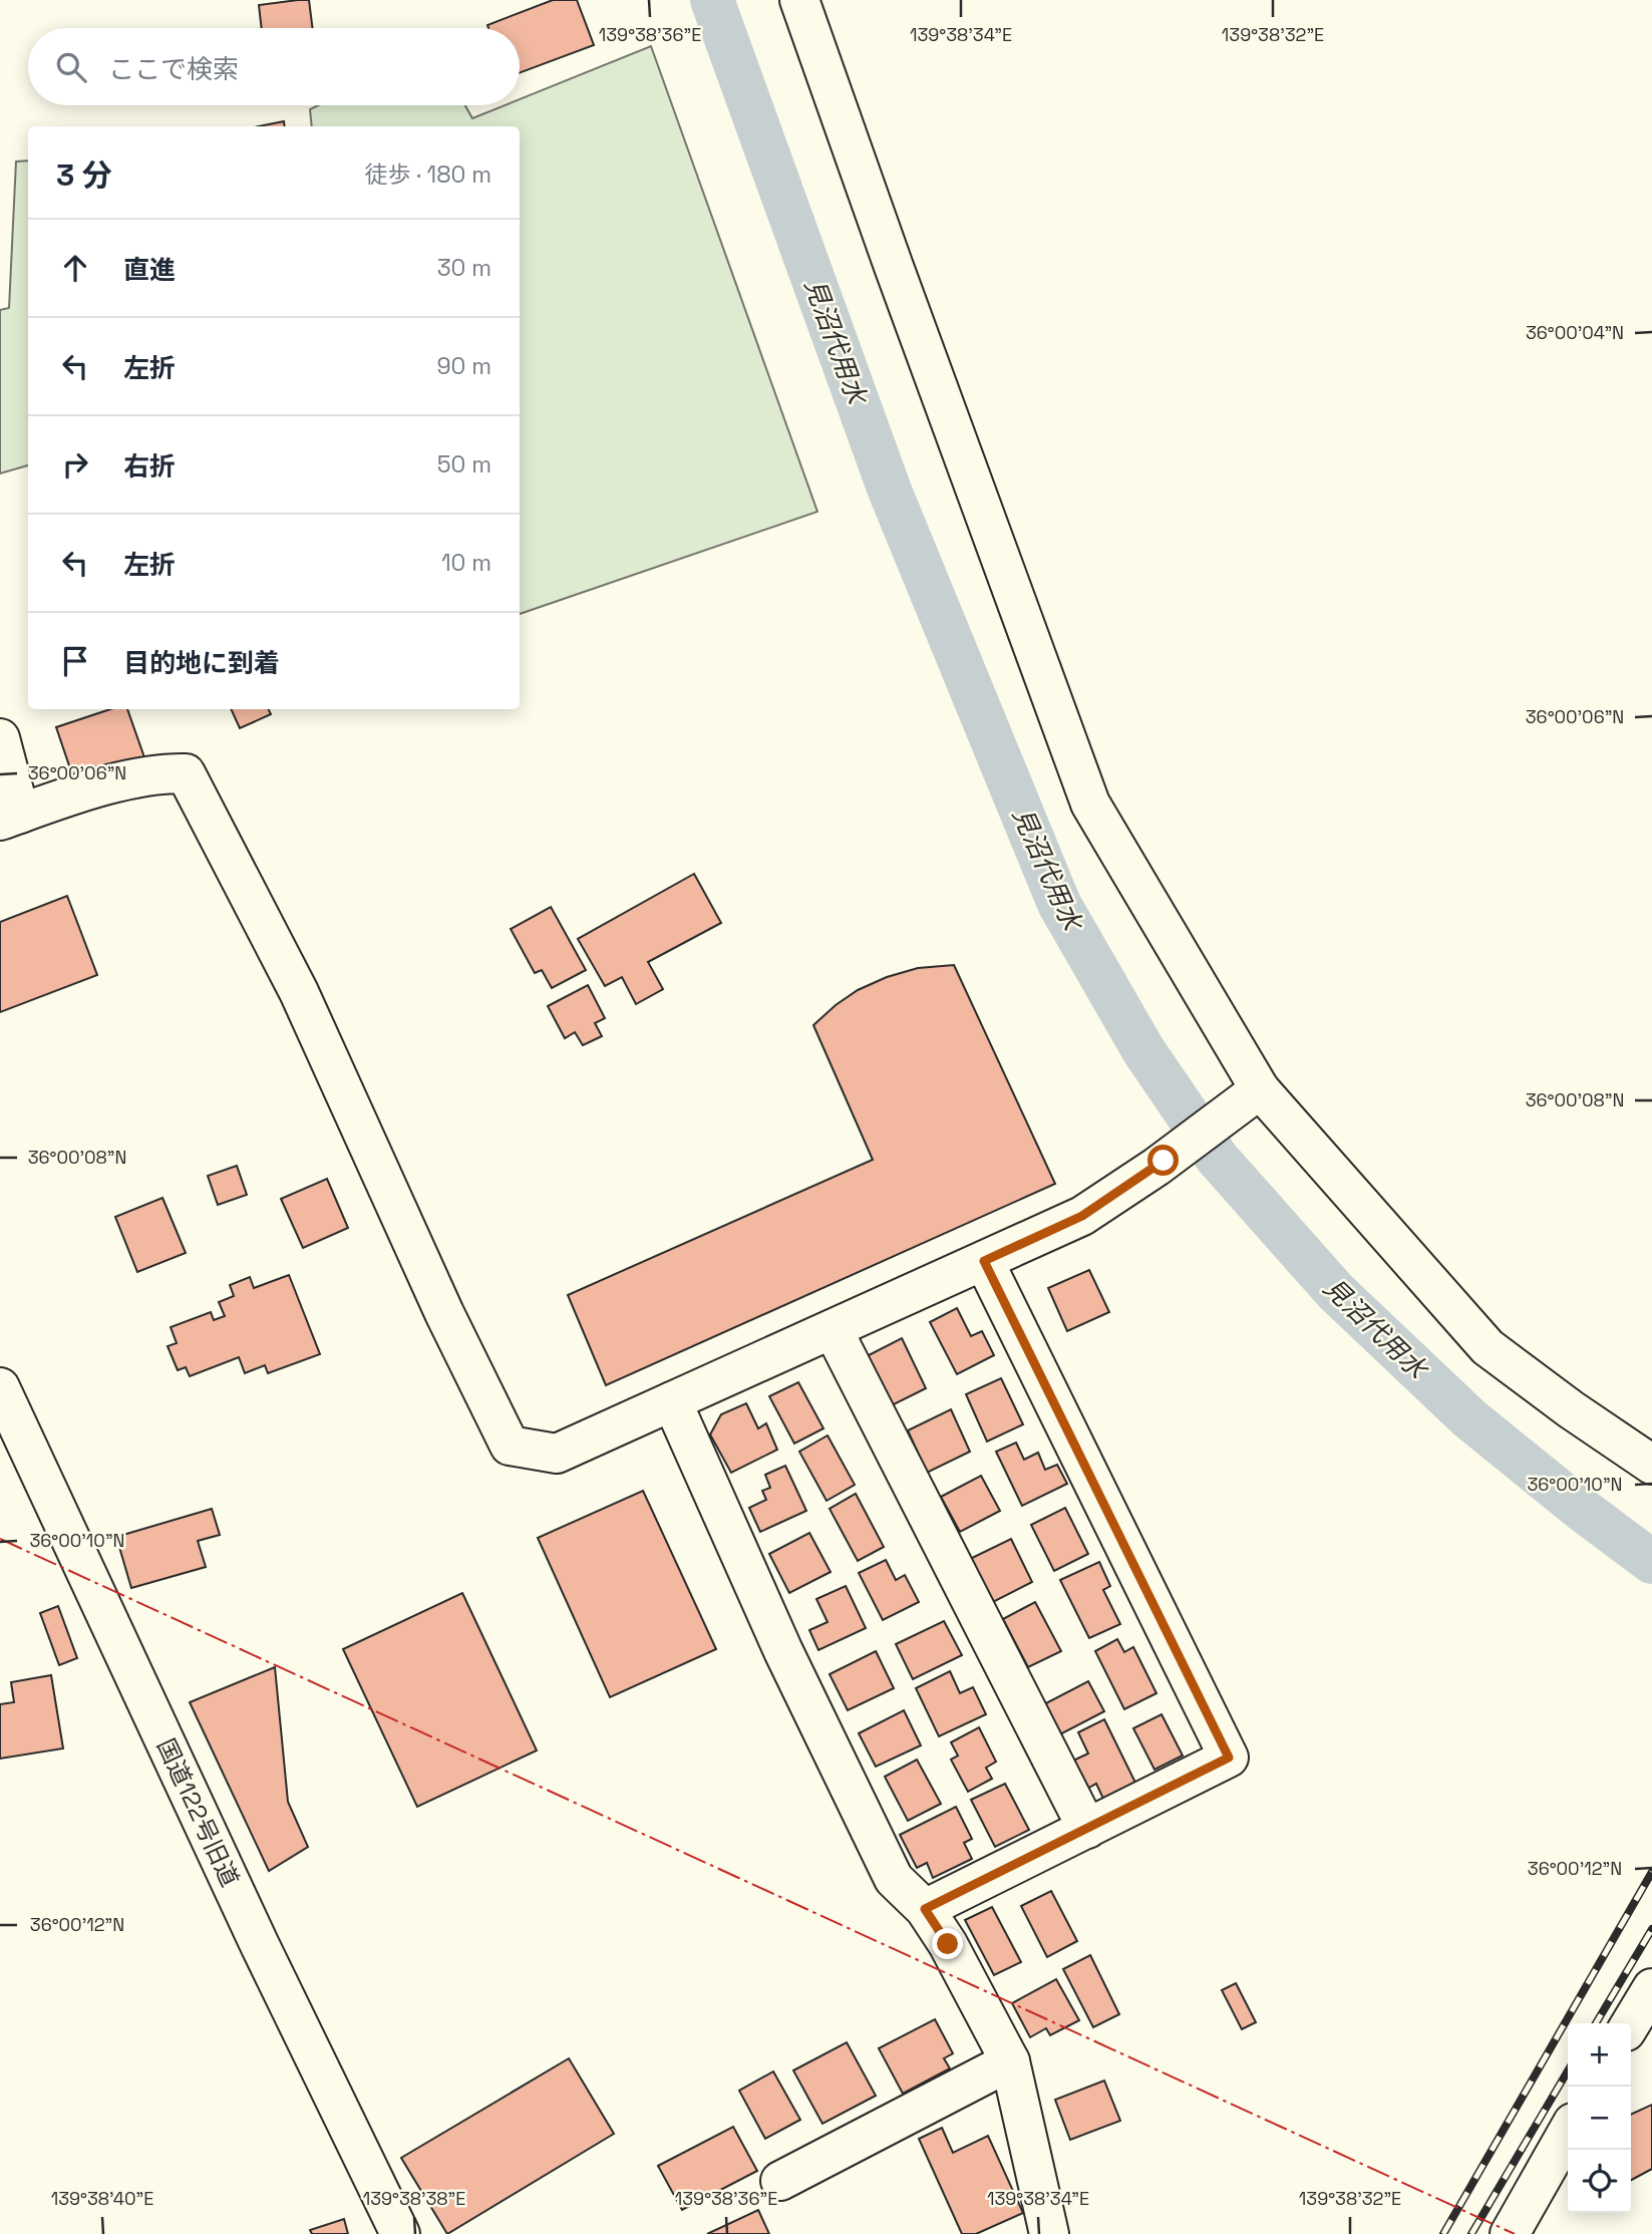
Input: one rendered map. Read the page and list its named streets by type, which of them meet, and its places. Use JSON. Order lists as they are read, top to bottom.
{
  "streets": {
    "street": ["国道122号旧道"]
  },
  "water": ["見沼代用水"],
  "page": {
    "search": "ここで検索",
    "heading": ["3 分", "徒歩 · 180 m"],
    "list": [
      ["直進", "30 m"],
      ["左折", "90 m"],
      ["右折", "50 m"],
      ["左折", "10 m"],
      "目的地に到着"
    ],
    "map_buttons": ["+", "−"]
  },
  "coordinates": [
    "139°38'36\"E",
    "139°38'34\"E",
    "139°38'32\"E",
    "36°00'04\"N",
    "36°00'06\"N",
    "36°00'08\"N",
    "36°00'10\"N",
    "36°00'12\"N",
    "139°38'40\"E",
    "139°38'38\"E"
  ]
}
